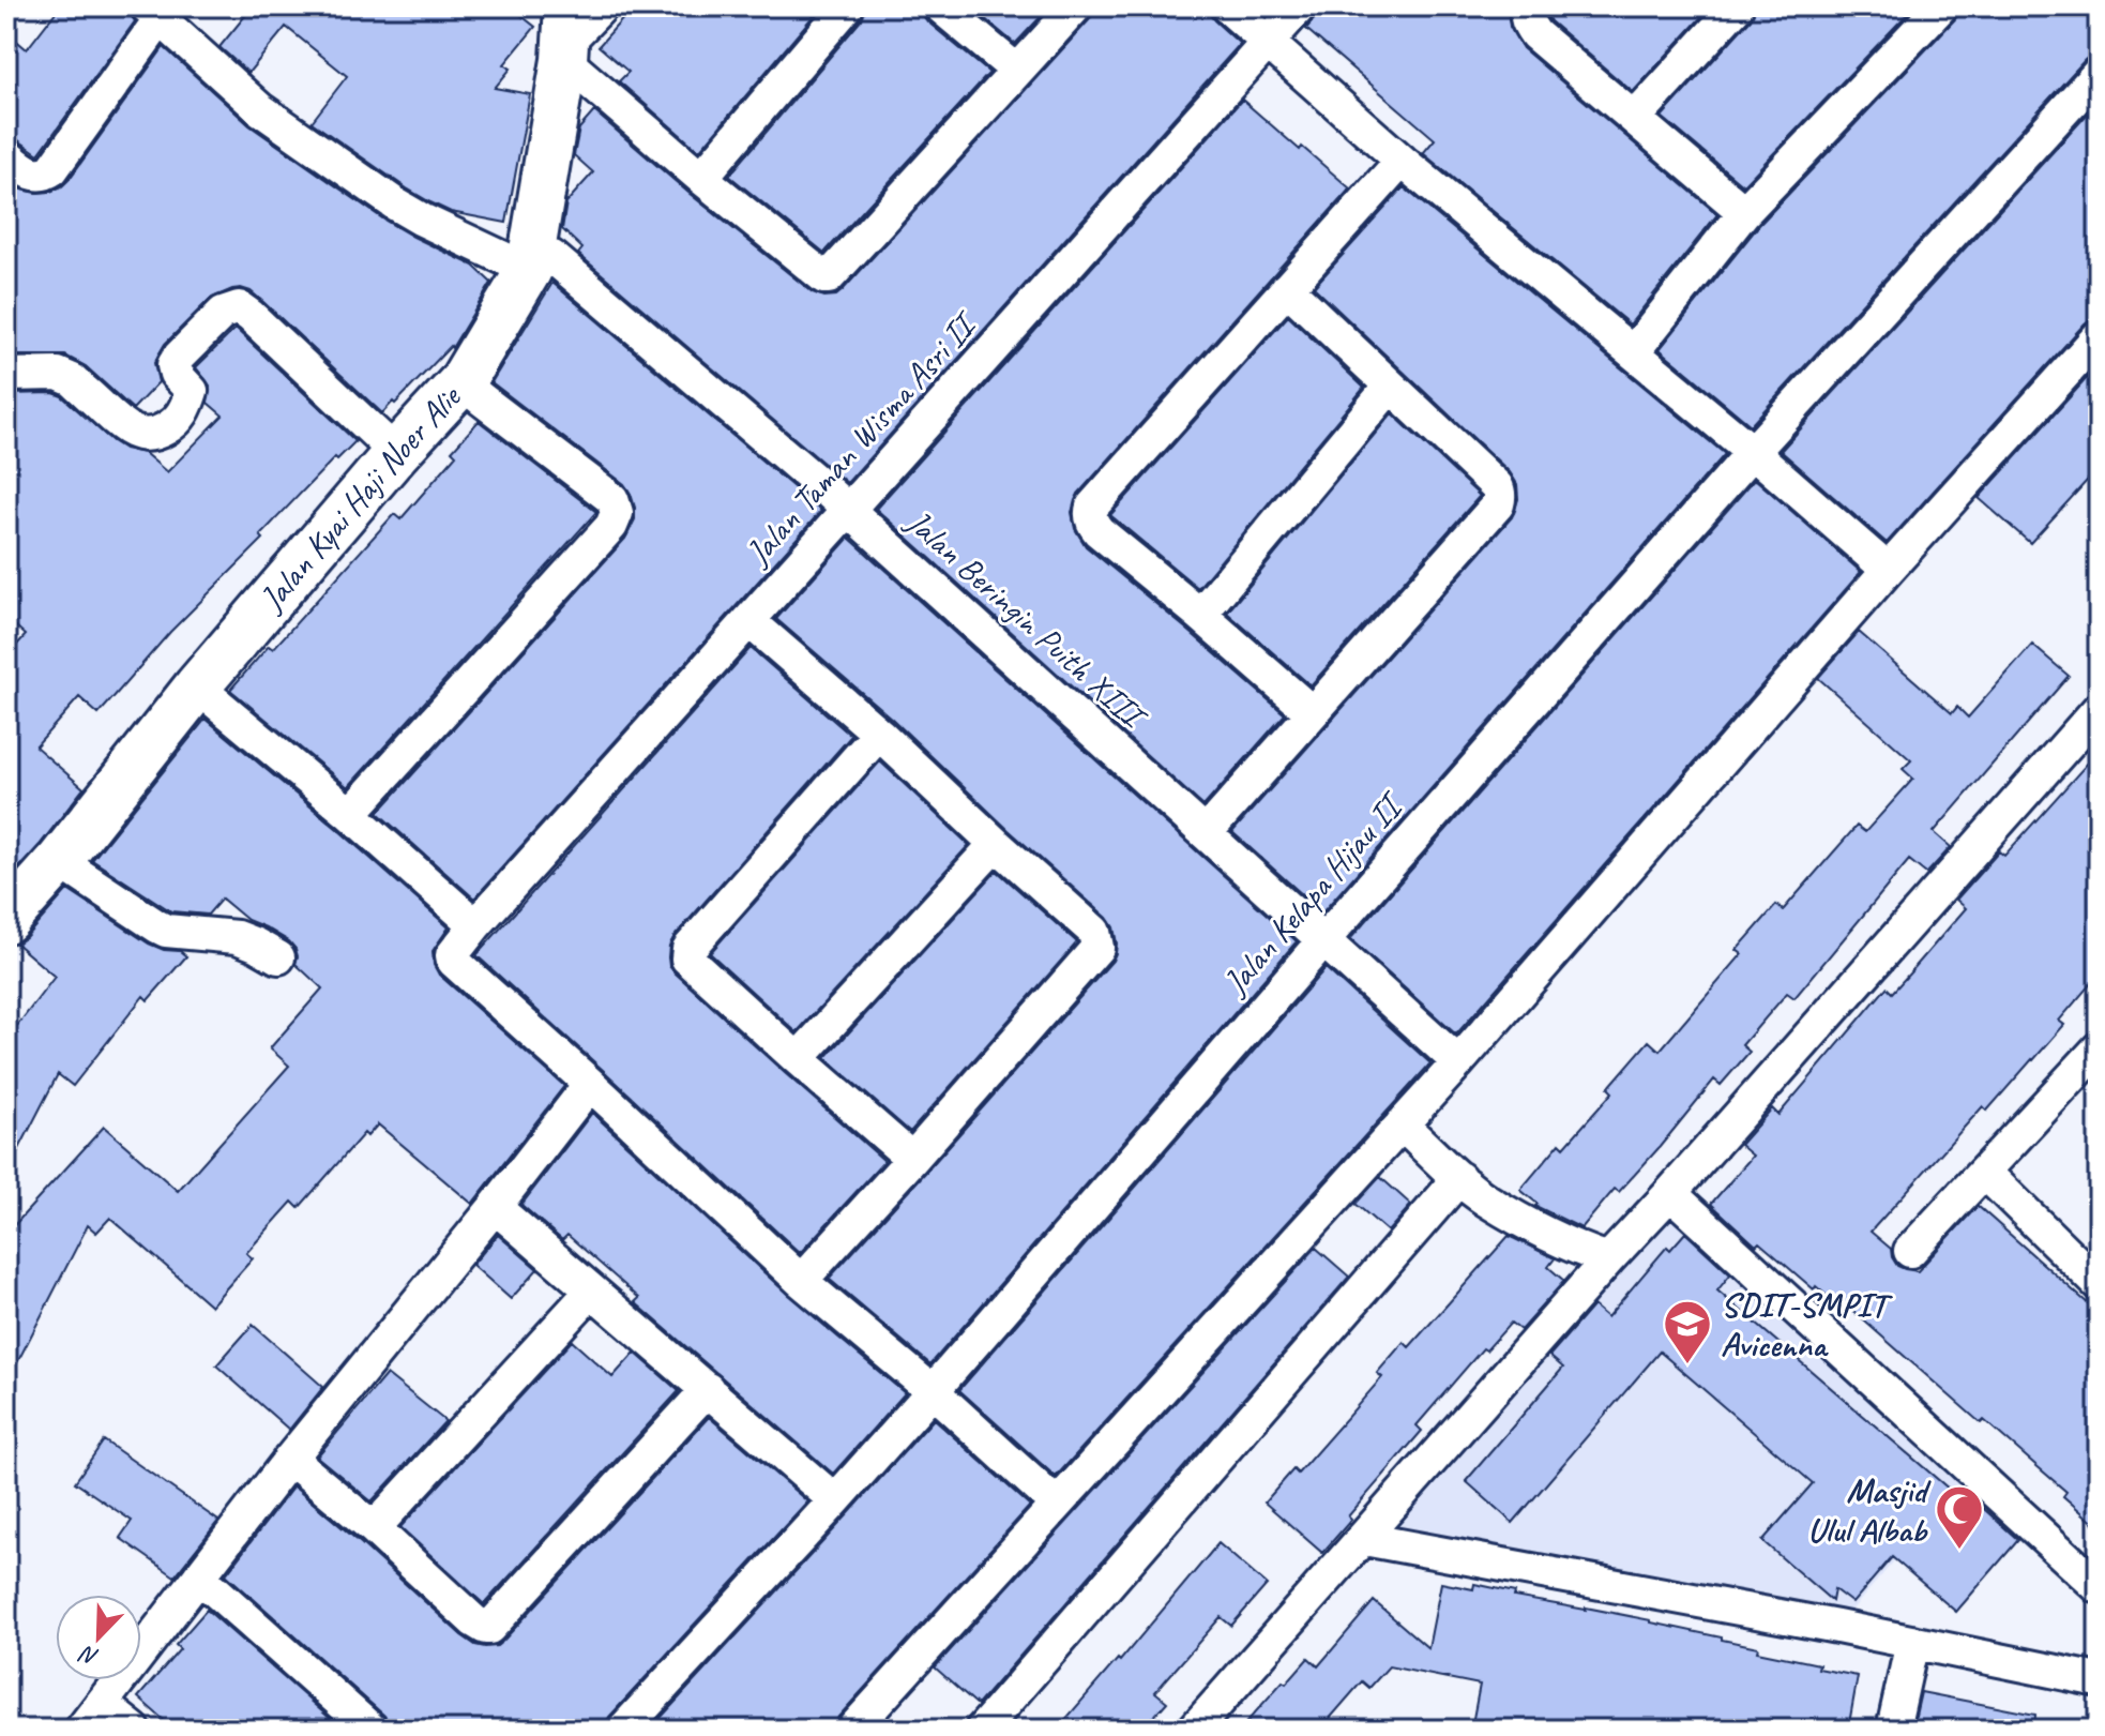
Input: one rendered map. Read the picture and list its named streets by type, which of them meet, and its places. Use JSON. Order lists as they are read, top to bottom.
{
  "streets": {
    "street": [
      "Jalan Taman Wisma Asri II",
      "Jalan Kyai Haji Noer Alie",
      "Jalan Beringin Puith XIII",
      "Jalan Kelapa Hijau II"
    ]
  },
  "crossings": [
    ["Jalan Taman Wisma Asri II", "Jalan Beringin Puith XIII"],
    ["Jalan Kyai Haji Noer Alie", "Jalan Beringin Puith XIII"],
    ["Jalan Beringin Puith XIII", "Jalan Kelapa Hijau II"]
  ],
  "places": {
    "school or university": ["SDIT-SMPIT Avicenna"],
    "mosque": ["Masjid Ulul Albab"]
  },
  "north": "bottom left"
}
